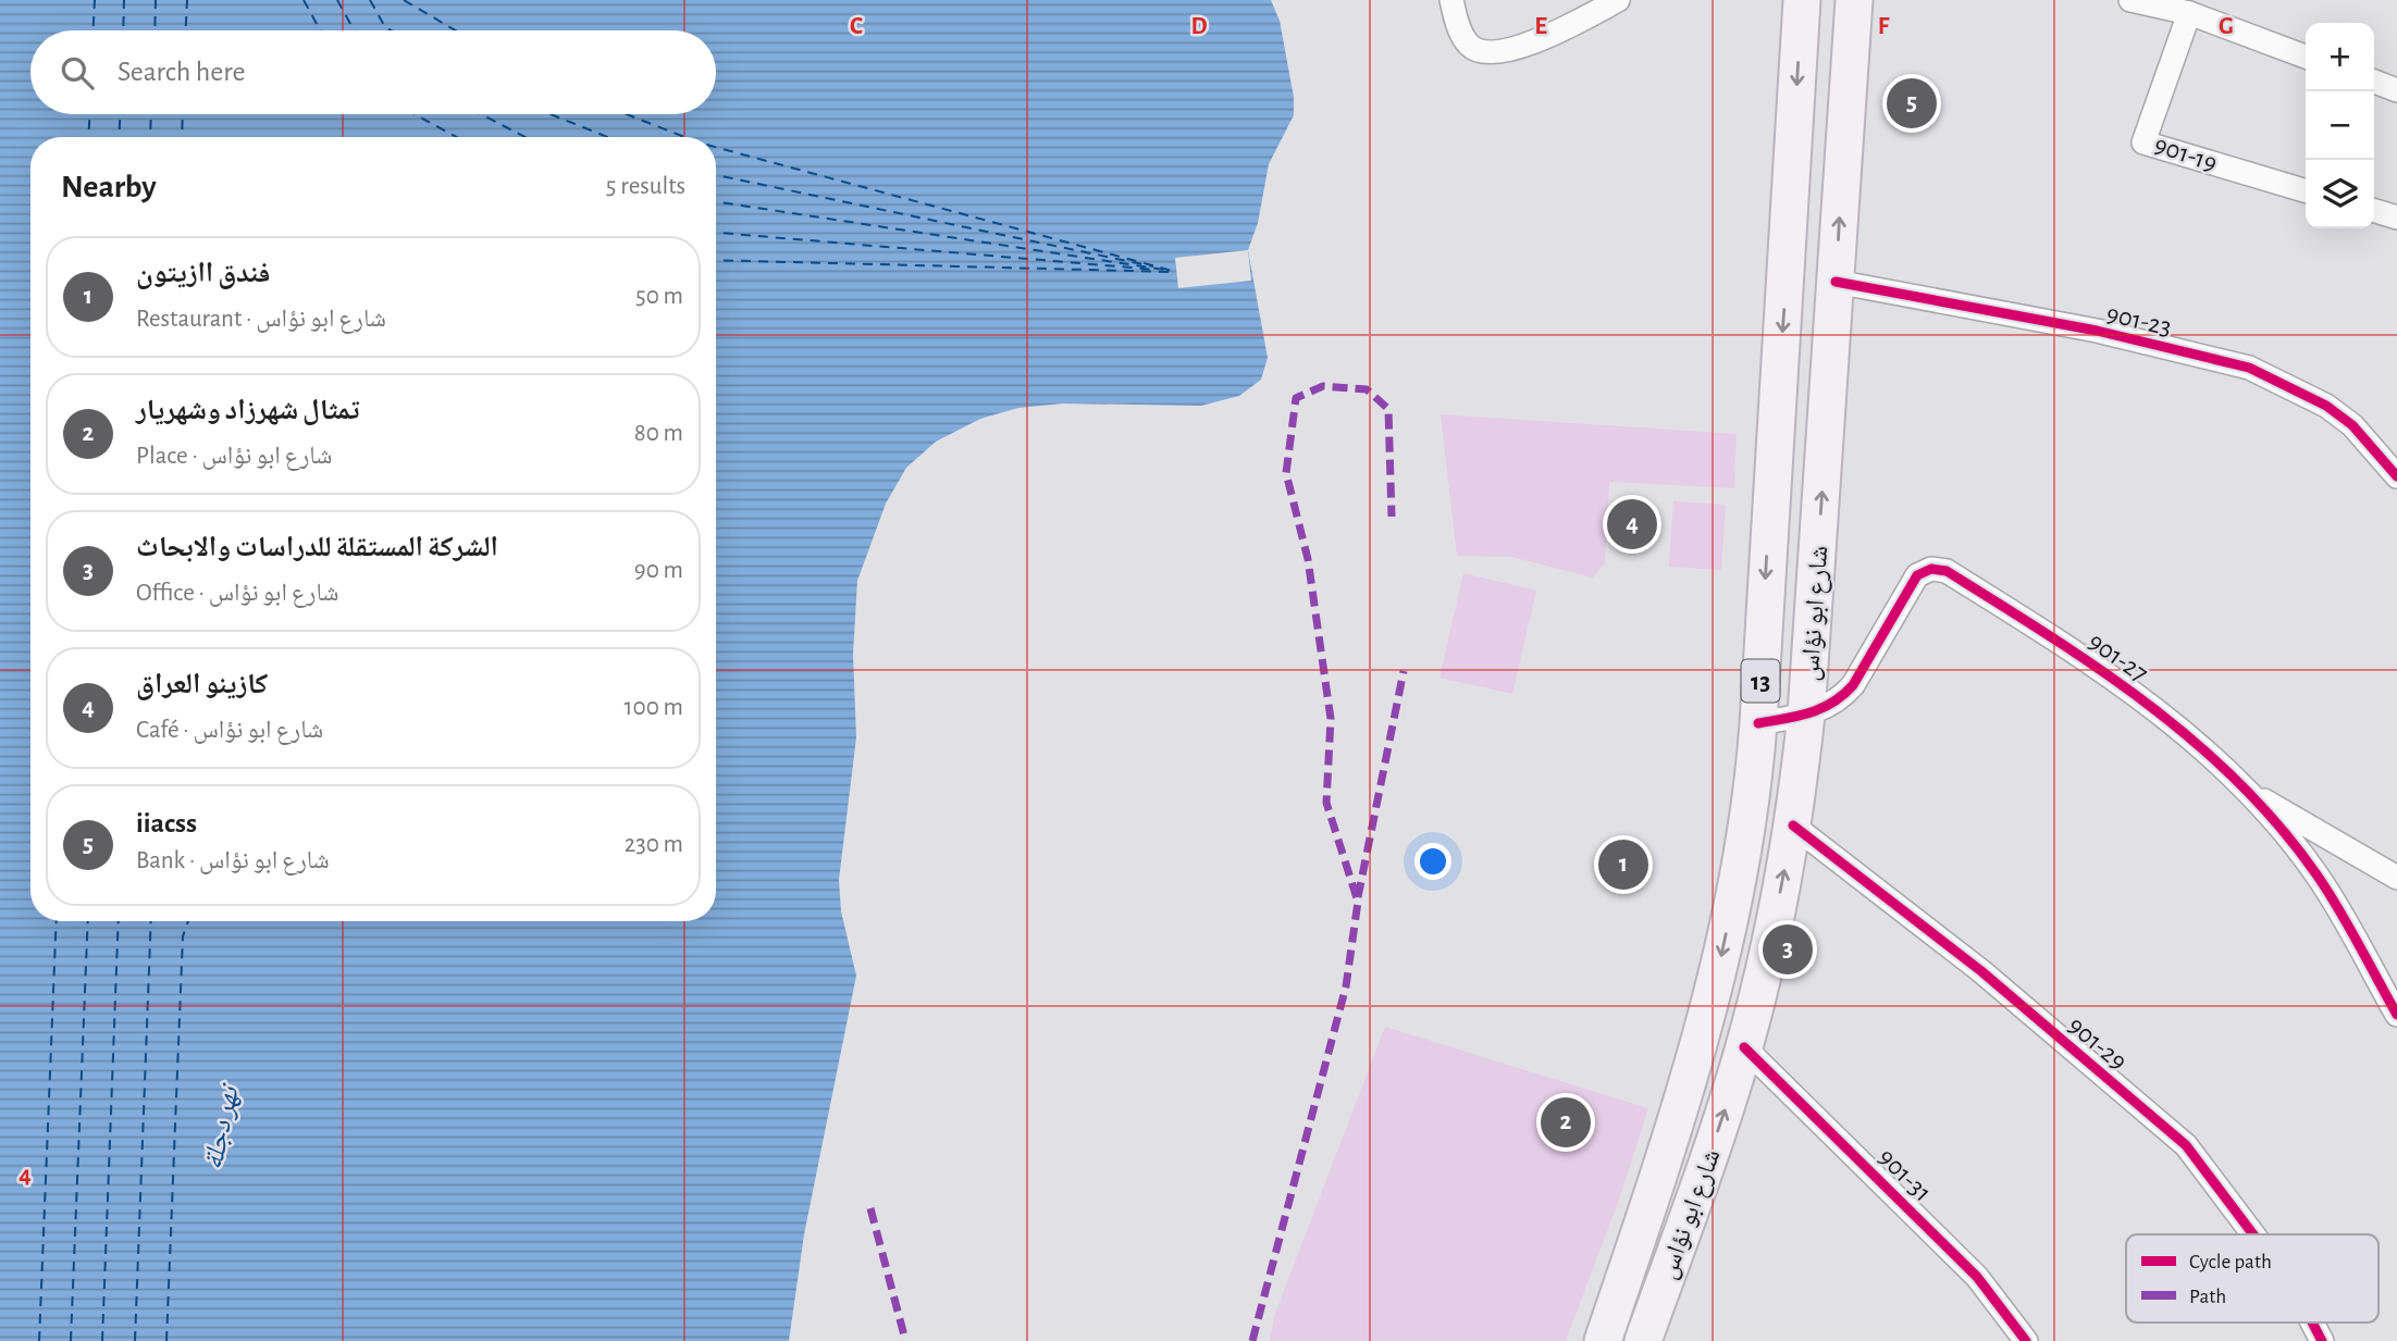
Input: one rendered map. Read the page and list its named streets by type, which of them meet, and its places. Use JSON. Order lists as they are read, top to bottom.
{
  "streets": {
    "main road": ["شارع ابو نؤاس", "13"],
    "street": [
      "901-19",
      "901-23",
      "901-27",
      "901-29",
      "901-31"
    ]
  },
  "crossings": [
    ["901-23", "شارع ابو نؤاس"],
    ["شارع ابو نؤاس", "901-27"],
    ["شارع ابو نؤاس", "901-29"],
    ["شارع ابو نؤاس", "901-31"]
  ],
  "water": ["نهر دجلة"],
  "legend": ["Cycle path", "Path"],
  "page": {
    "map_buttons": ["+", "−"],
    "search": "Search here",
    "pins": [
      "5",
      "4",
      "1",
      "3",
      "2"
    ],
    "heading": ["Nearby", "5 results"],
    "list": [
      {
        "mark": "1",
        "name": "فندق اازيتون",
        "note": "Restaurant · شارع ابو نؤاس",
        "value": "50 m"
      },
      {
        "mark": "2",
        "name": "تمثال شهرزاد وشهريار",
        "note": "Place · شارع ابو نؤاس",
        "value": "80 m"
      },
      {
        "mark": "3",
        "name": "الشركة المستقلة للدراسات والابحاث",
        "note": "Office · شارع ابو نؤاس",
        "value": "90 m"
      },
      {
        "mark": "4",
        "name": "كازينو العراق",
        "note": "Café · شارع ابو نؤاس",
        "value": "100 m"
      },
      {
        "mark": "5",
        "name": "iiacss",
        "note": "Bank · شارع ابو نؤاس",
        "value": "230 m"
      }
    ]
  },
  "grid": {
    "columns": [
      "C",
      "D",
      "E",
      "F",
      "G"
    ],
    "rows": ["4"]
  }
}
